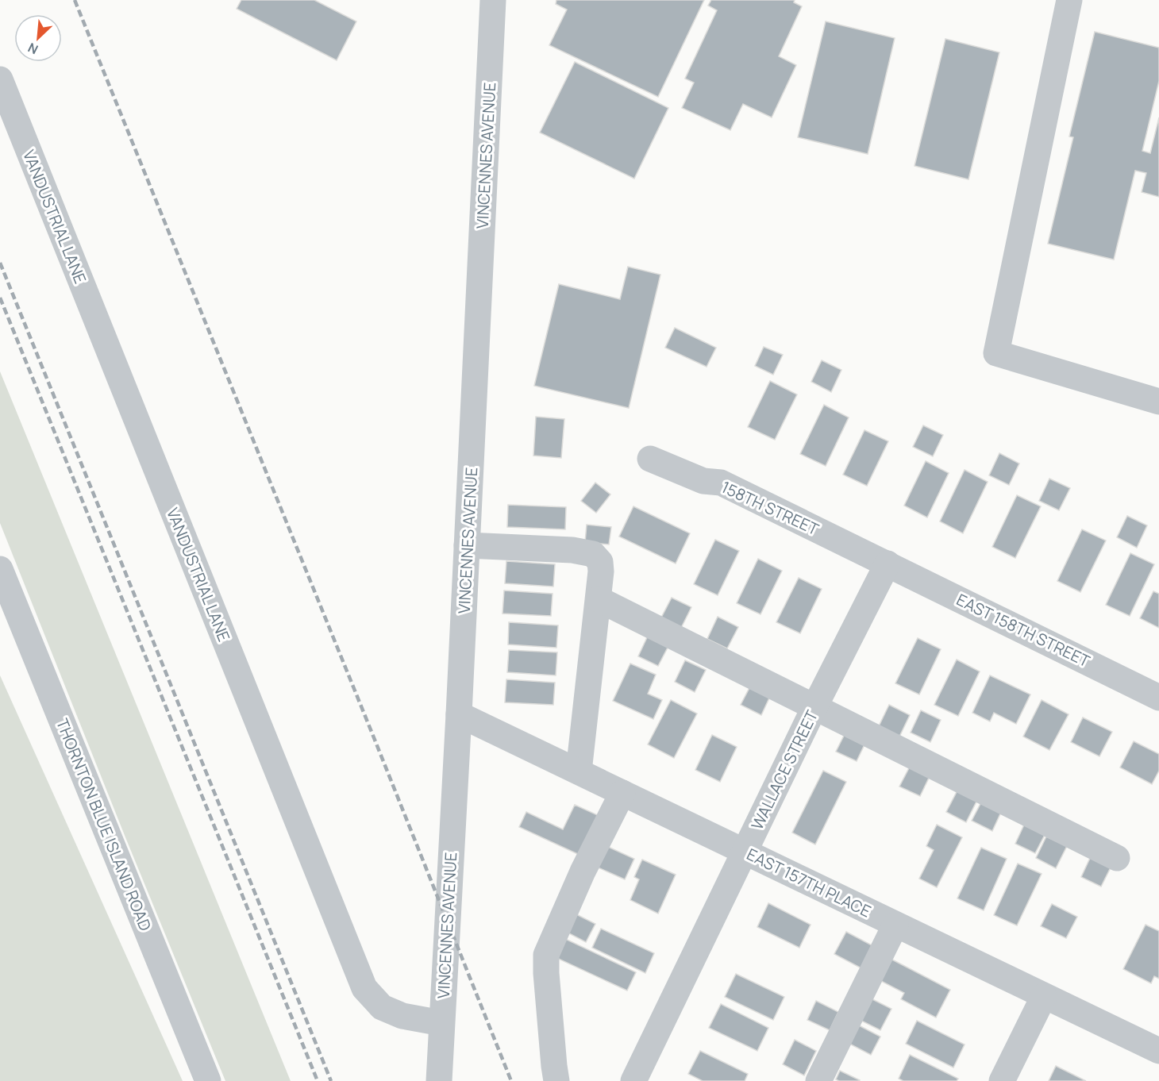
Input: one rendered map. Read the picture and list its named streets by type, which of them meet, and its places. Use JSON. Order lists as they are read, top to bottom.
{
  "streets": {
    "street": [
      "VINCENNES AVENUE",
      "VANDUSTRIAL LANE",
      "158TH STREET",
      "EAST 158TH STREET",
      "WALLACE STREET",
      "THORNTON BLUE ISLAND ROAD",
      "EAST 157TH PLACE"
    ]
  },
  "crossings": [
    ["VINCENNES AVENUE", "VANDUSTRIAL LANE"],
    ["VINCENNES AVENUE", "EAST 157TH PLACE"],
    ["158TH STREET", "EAST 158TH STREET"],
    ["158TH STREET", "WALLACE STREET"],
    ["EAST 158TH STREET", "WALLACE STREET"],
    ["WALLACE STREET", "EAST 157TH PLACE"]
  ],
  "north": "bottom left"
}
